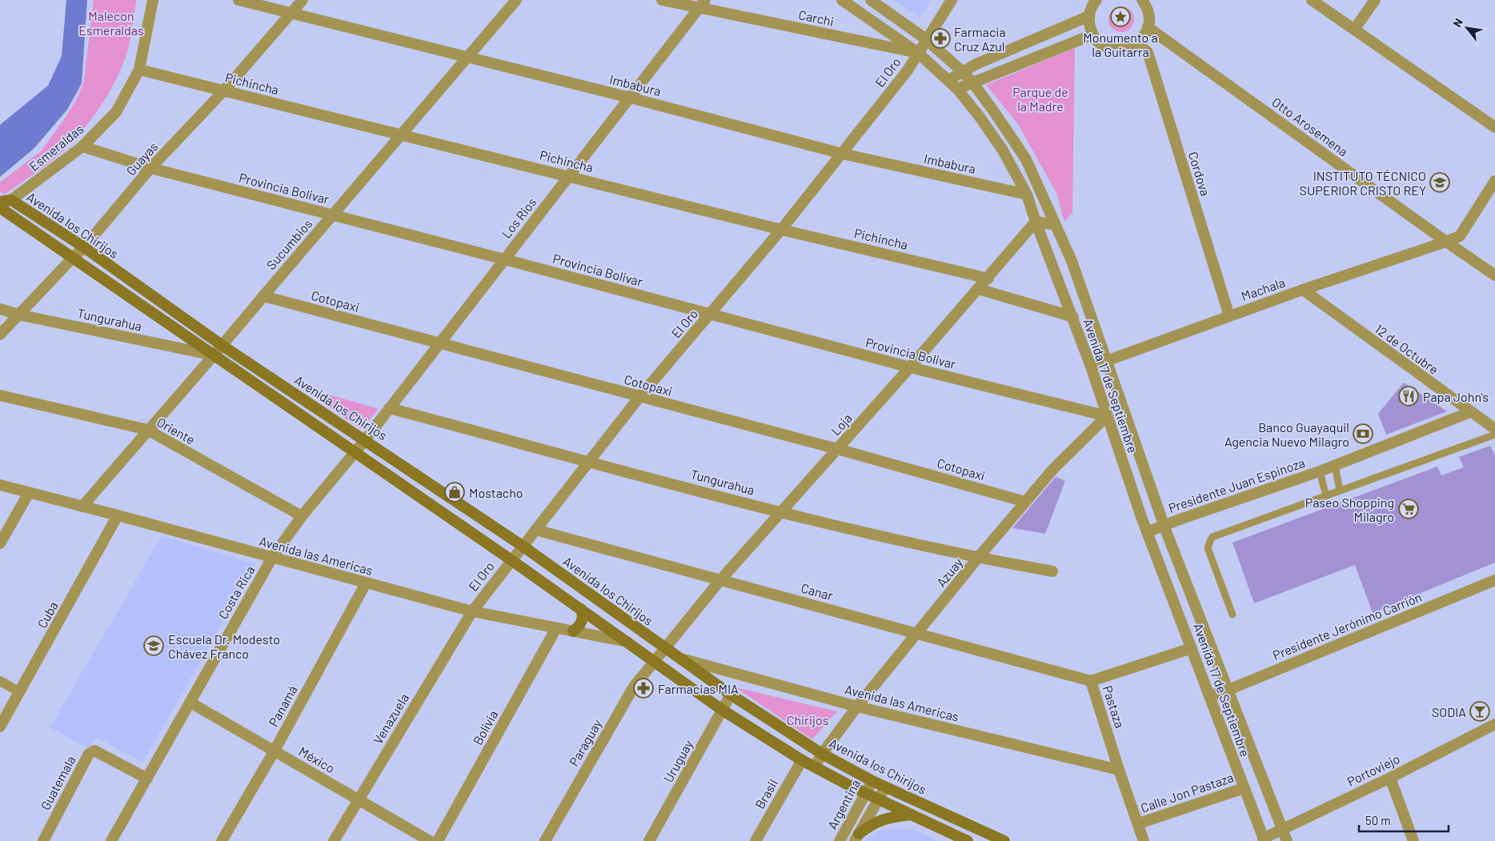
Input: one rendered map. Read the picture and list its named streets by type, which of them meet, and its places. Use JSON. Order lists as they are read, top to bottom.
{
  "streets": {
    "main road": ["Avenida los Chirijos"],
    "street": [
      "Carchi",
      "El Oro",
      "Pichincha",
      "Imbabura",
      "Otto Arosemena",
      "Esmeraldas",
      "Guayas",
      "Cordova",
      "Provincia Bolivar",
      "Los Rios",
      "Sucumbios",
      "Machala",
      "Cotopaxi",
      "Tungurahua",
      "12 de Octubre",
      "Avenida 17 de Septiembre",
      "Loja",
      "Oriente",
      "Presidente Juan Espinoza",
      "Avenida las Americas",
      "Azuay",
      "Canar",
      "Costa Rica",
      "Cuba",
      "Presidente Jerónimo Carrión",
      "Panamá",
      "Pastaza",
      "Venazuela",
      "Bolivia",
      "Paraguay",
      "México",
      "Uruguay",
      "Portoviejo",
      "Guatemala",
      "Calle Jon Pastaza",
      "Brasil",
      "Argentina"
    ]
  },
  "crossings": [
    ["Carchi", "El Oro"],
    ["Carchi", "Los Rios"],
    ["Carchi", "Avenida 17 de Septiembre"],
    ["El Oro", "Pichincha"],
    ["El Oro", "Imbabura"],
    ["El Oro", "Provincia Bolivar"],
    ["El Oro", "Avenida los Chirijos"],
    ["El Oro", "Cotopaxi"],
    ["El Oro", "Tungurahua"],
    ["El Oro", "Avenida 17 de Septiembre"],
    ["El Oro", "Avenida las Americas"],
    ["El Oro", "Canar"],
    ["El Oro", "Venazuela"],
    ["Pichincha", "Esmeraldas"],
    ["Pichincha", "Guayas"],
    ["Pichincha", "Los Rios"],
    ["Pichincha", "Sucumbios"],
    ["Pichincha", "Loja"],
    ["Imbabura", "Guayas"],
    ["Imbabura", "Los Rios"],
    ["Imbabura", "Sucumbios"],
    ["Imbabura", "Avenida 17 de Septiembre"],
    ["Otto Arosemena", "Machala"],
    ["Esmeraldas", "Provincia Bolivar"],
    ["Esmeraldas", "Avenida los Chirijos"],
    ["Guayas", "Provincia Bolivar"],
    ["Guayas", "Avenida los Chirijos"],
    ["Guayas", "Tungurahua"],
    ["Cordova", "Machala"],
    ["Provincia Bolivar", "Los Rios"],
    ["Provincia Bolivar", "Sucumbios"],
    ["Provincia Bolivar", "Avenida 17 de Septiembre"],
    ["Provincia Bolivar", "Loja"],
    ["Provincia Bolivar", "Azuay"],
    ["Los Rios", "Avenida los Chirijos"],
    ["Los Rios", "Cotopaxi"],
    ["Los Rios", "Tungurahua"],
    ["Los Rios", "Costa Rica"],
    ["Avenida los Chirijos", "Sucumbios"],
    ["Avenida los Chirijos", "Tungurahua"],
    ["Avenida los Chirijos", "Loja"],
    ["Avenida los Chirijos", "Avenida las Americas"],
    ["Avenida los Chirijos", "Azuay"],
    ["Avenida los Chirijos", "Costa Rica"],
    ["Avenida los Chirijos", "Paraguay"],
    ["Avenida los Chirijos", "Uruguay"],
    ["Avenida los Chirijos", "Brasil"],
    ["Avenida los Chirijos", "Argentina"],
    ["Sucumbios", "Cotopaxi"],
    ["Sucumbios", "Tungurahua"],
    ["Sucumbios", "Oriente"],
    ["Sucumbios", "Avenida las Americas"],
    ["Machala", "12 de Octubre"],
    ["Machala", "Avenida 17 de Septiembre"],
    ["Cotopaxi", "Loja"],
    ["Cotopaxi", "Azuay"],
    ["Tungurahua", "Loja"],
    ["Tungurahua", "Azuay"],
    ["12 de Octubre", "Presidente Juan Espinoza"],
    ["Avenida 17 de Septiembre", "Loja"],
    ["Avenida 17 de Septiembre", "Presidente Juan Espinoza"],
    ["Avenida 17 de Septiembre", "Azuay"],
    ["Avenida 17 de Septiembre", "Presidente Jerónimo Carrión"],
    ["Avenida 17 de Septiembre", "Pastaza"],
    ["Avenida 17 de Septiembre", "Portoviejo"],
    ["Avenida 17 de Septiembre", "Calle Jon Pastaza"],
    ["Loja", "Canar"],
    ["Loja", "Paraguay"],
    ["Oriente", "Costa Rica"],
    ["Avenida las Americas", "Azuay"],
    ["Avenida las Americas", "Costa Rica"],
    ["Avenida las Americas", "Cuba"],
    ["Avenida las Americas", "Panamá"],
    ["Avenida las Americas", "Pastaza"],
    ["Avenida las Americas", "Venazuela"],
    ["Avenida las Americas", "Bolivia"],
    ["Azuay", "Canar"],
    ["Canar", "Pastaza"],
    ["Costa Rica", "México"],
    ["Costa Rica", "Guatemala"],
    ["Panamá", "México"],
    ["Pastaza", "Calle Jon Pastaza"],
    ["Venazuela", "México"]
  ],
  "parks": ["Malecon Esmeraldas", "Parque de la Madre", "Chirijos"],
  "places": {
    "place": ["Monumento a la Guitarra"],
    "pharmacy": ["Farmacia Cruz Azul", "Farmacias MIA"],
    "school or university": ["INSTITUTO TÉCNICO SUPERIOR CRISTO REY", "Escuela Dr. Modesto Chávez Franco"],
    "restaurant": ["Papa John's"],
    "bank": ["Banco Guayaquil Agencia Nuevo Milagro"],
    "shop": ["Mostacho"],
    "supermarket": ["Paseo Shopping Milagro"],
    "bar": ["SODIA"]
  },
  "scale_bar": "50 m",
  "north": "top left"
}
